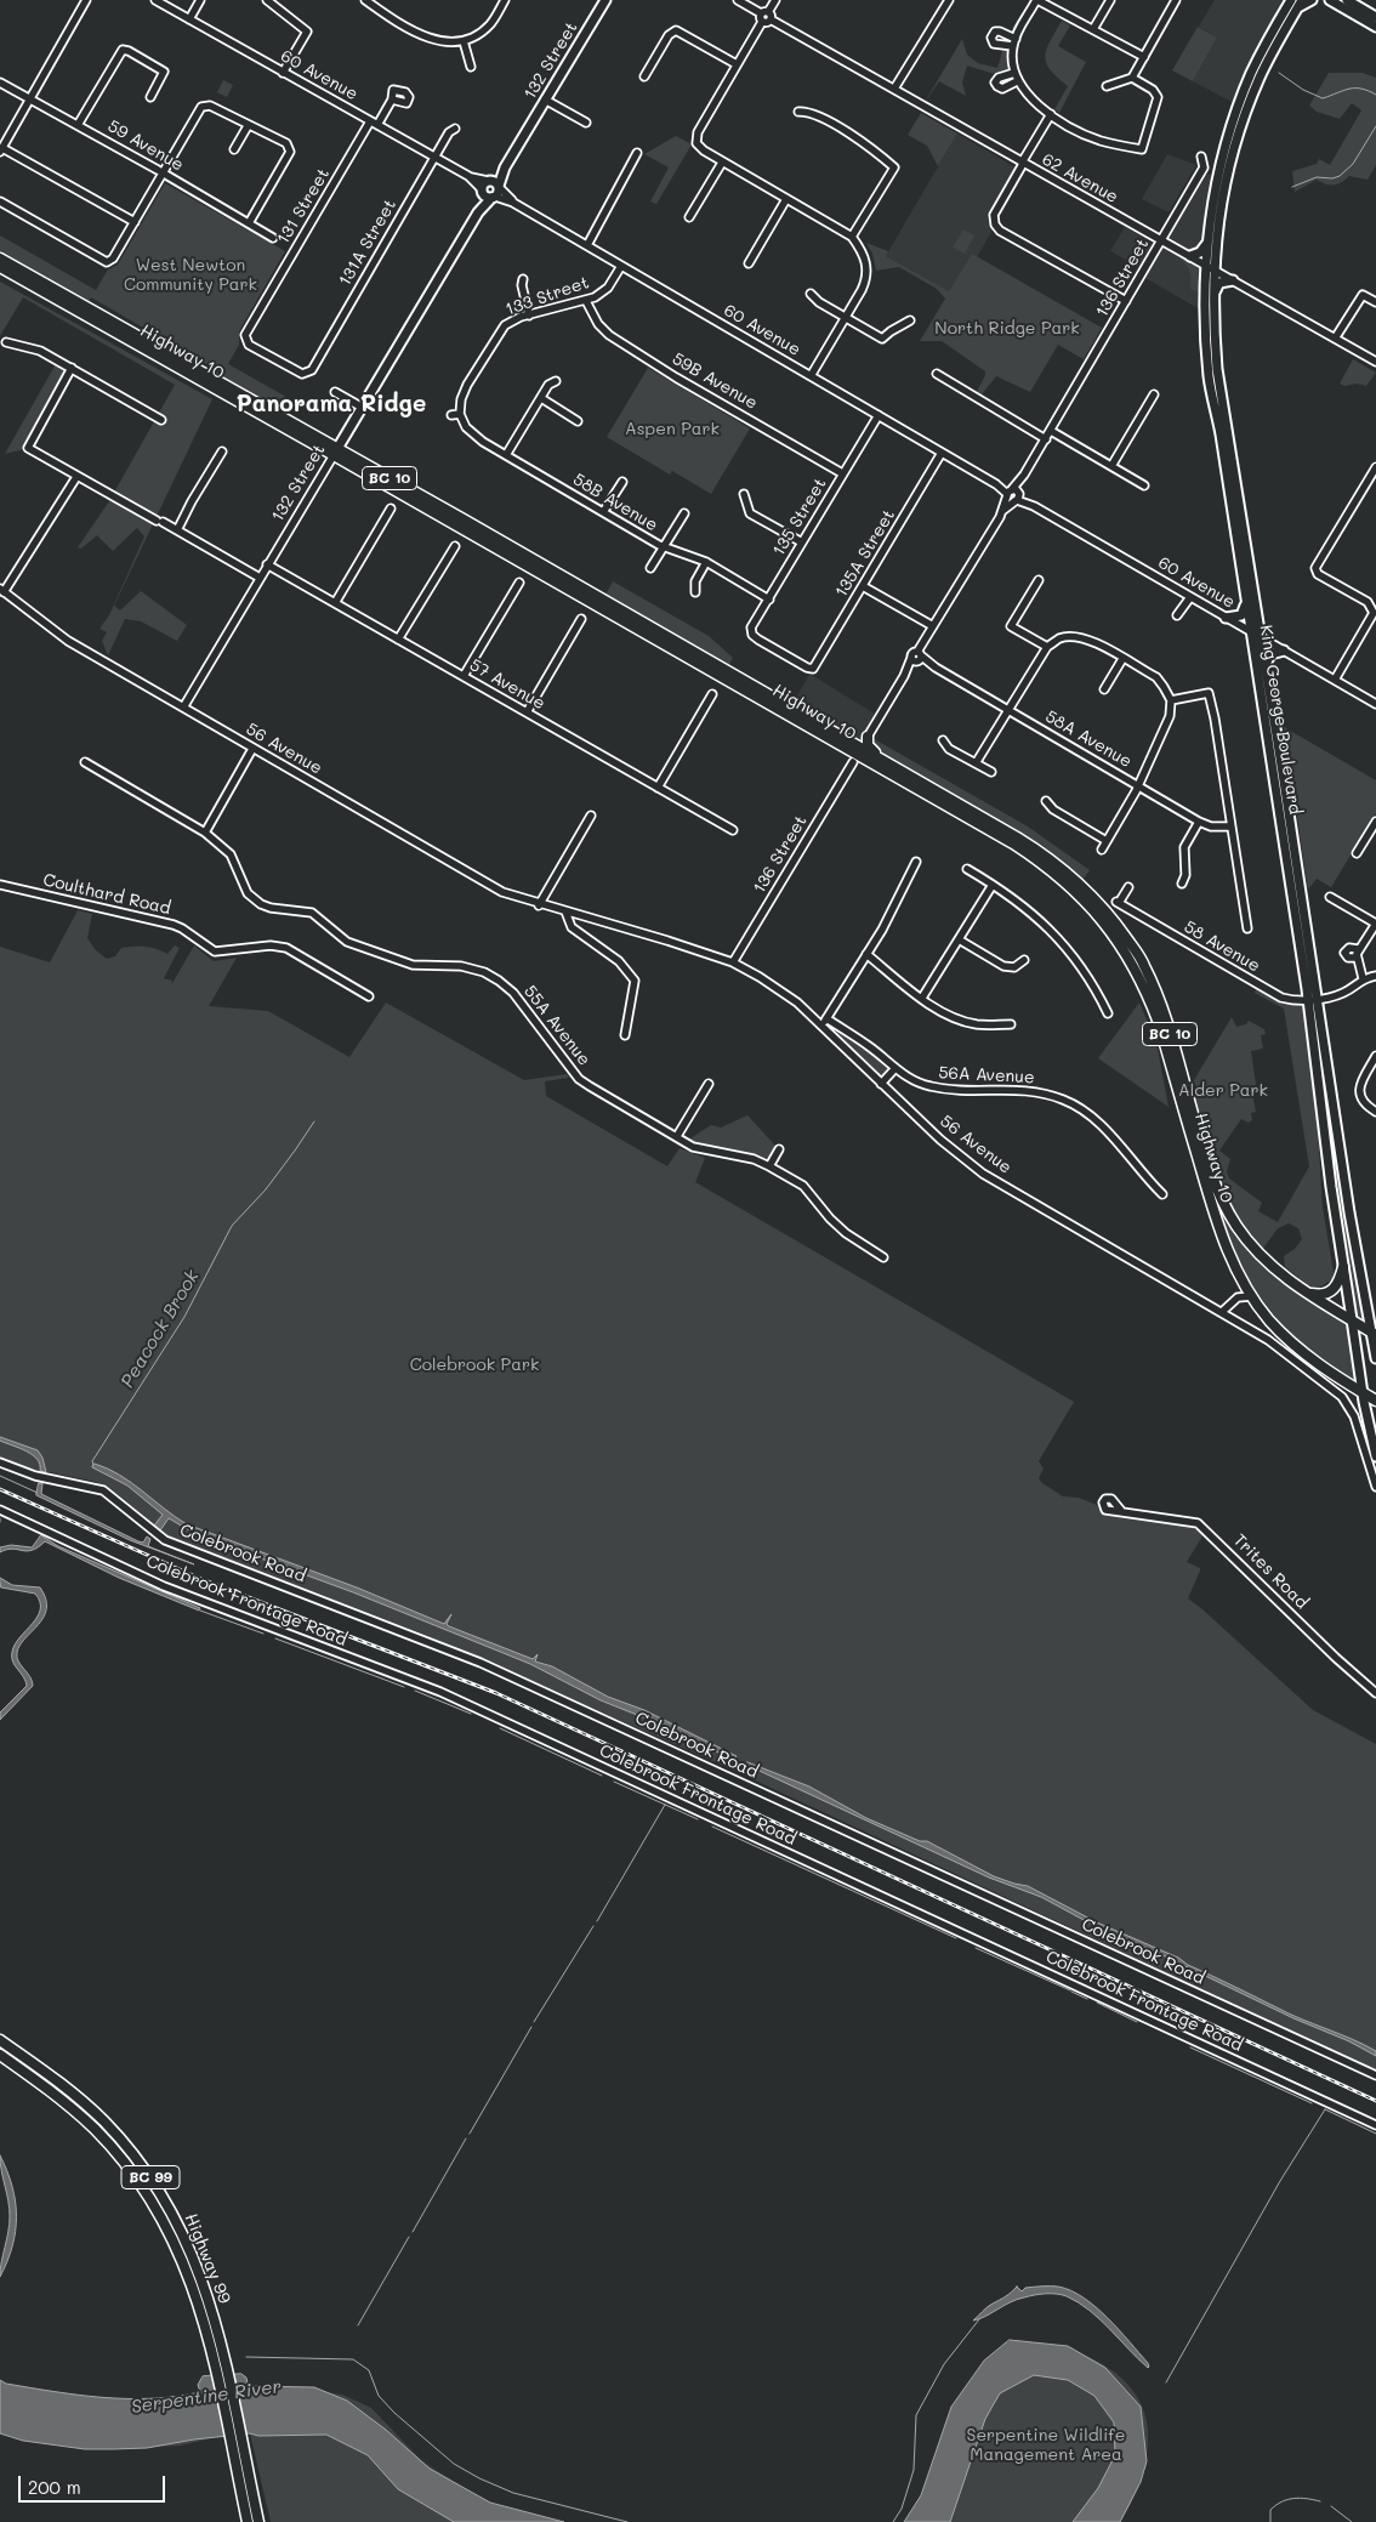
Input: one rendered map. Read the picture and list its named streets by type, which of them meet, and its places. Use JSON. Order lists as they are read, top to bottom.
{
  "streets": {
    "highway": [
      "Highway 10",
      "BC 10",
      "BC 99",
      "Highway 99"
    ],
    "main road": ["132 Street", "King George Boulevard"],
    "street": [
      "60 Avenue",
      "59 Avenue",
      "62 Avenue",
      "131 Street",
      "131A Street",
      "136 Street",
      "133 Street",
      "59B Avenue",
      "58B Avenue",
      "135 Street",
      "135A Street",
      "57 Avenue",
      "58A Avenue",
      "56 Avenue",
      "Coulthard Road",
      "58 Avenue",
      "55A Avenue",
      "56A Avenue",
      "Colebrook Road",
      "Trites Road",
      "Colebrook Frontage Road"
    ]
  },
  "crossings": [
    ["132 Street", "60 Avenue"],
    ["132 Street", "Highway 10"],
    ["132 Street", "57 Avenue"],
    ["132 Street", "56 Avenue"],
    ["60 Avenue", "131 Street"],
    ["60 Avenue", "131A Street"],
    ["60 Avenue", "136 Street"],
    ["60 Avenue", "133 Street"],
    ["60 Avenue", "135 Street"],
    ["60 Avenue", "135A Street"],
    ["60 Avenue", "King George Boulevard"],
    ["62 Avenue", "136 Street"],
    ["62 Avenue", "King George Boulevard"],
    ["131 Street", "131A Street"],
    ["136 Street", "58A Avenue"],
    ["136 Street", "56 Avenue"],
    ["133 Street", "59B Avenue"],
    ["133 Street", "58B Avenue"],
    ["Highway 10", "King George Boulevard"],
    ["59B Avenue", "135 Street"],
    ["58B Avenue", "135 Street"],
    ["135 Street", "135A Street"],
    ["King George Boulevard", "58 Avenue"]
  ],
  "districts": ["Panorama Ridge"],
  "water": ["Peacock Brook", "Serpentine River"],
  "parks": [
    "West Newton Community Park",
    "North Ridge Park",
    "Aspen Park",
    "Alder Park",
    "Colebrook Park",
    "Serpentine Wildlife Management Area"
  ],
  "scale_bar": "200 m"
}
